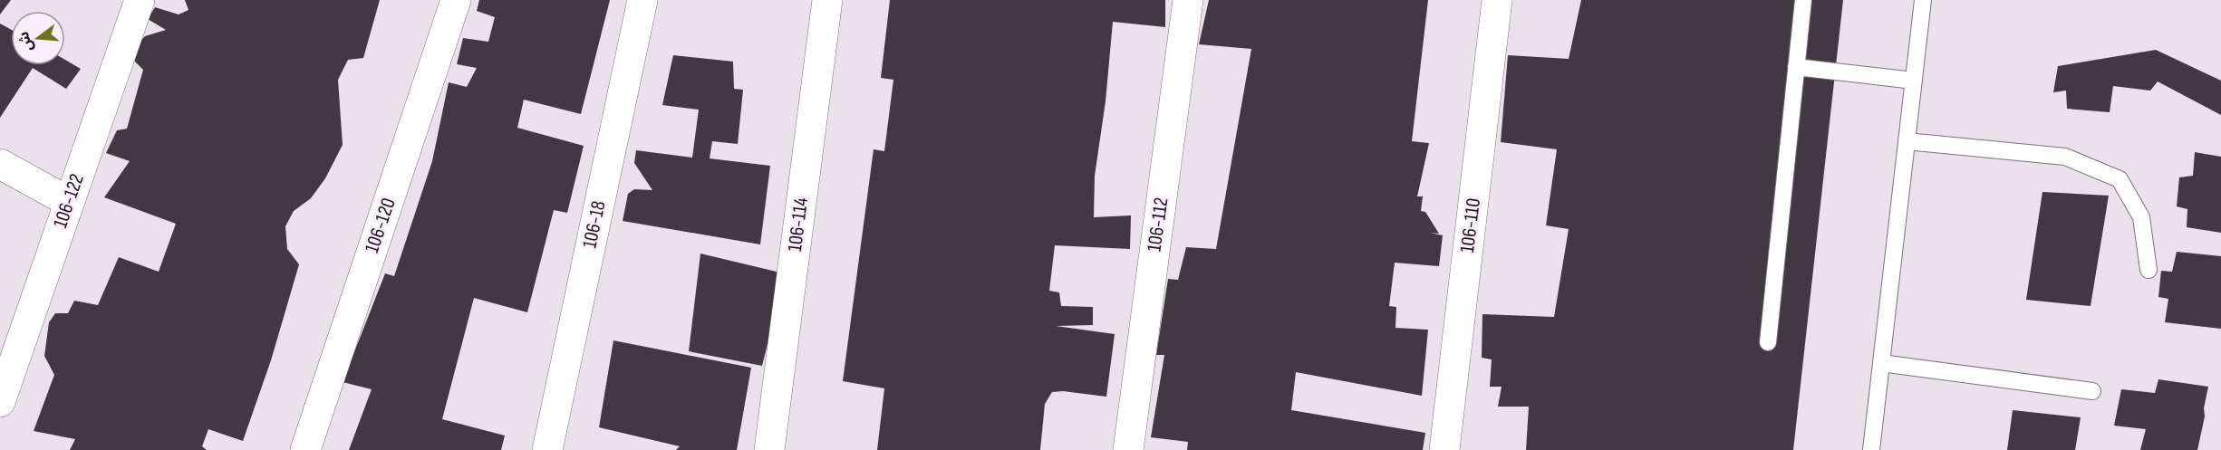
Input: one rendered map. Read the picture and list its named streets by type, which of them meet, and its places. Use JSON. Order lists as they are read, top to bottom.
{
  "streets": {
    "street": [
      "106-122",
      "106-18",
      "106-114",
      "106-112",
      "106-120",
      "106-110"
    ]
  },
  "north": "left"
}
